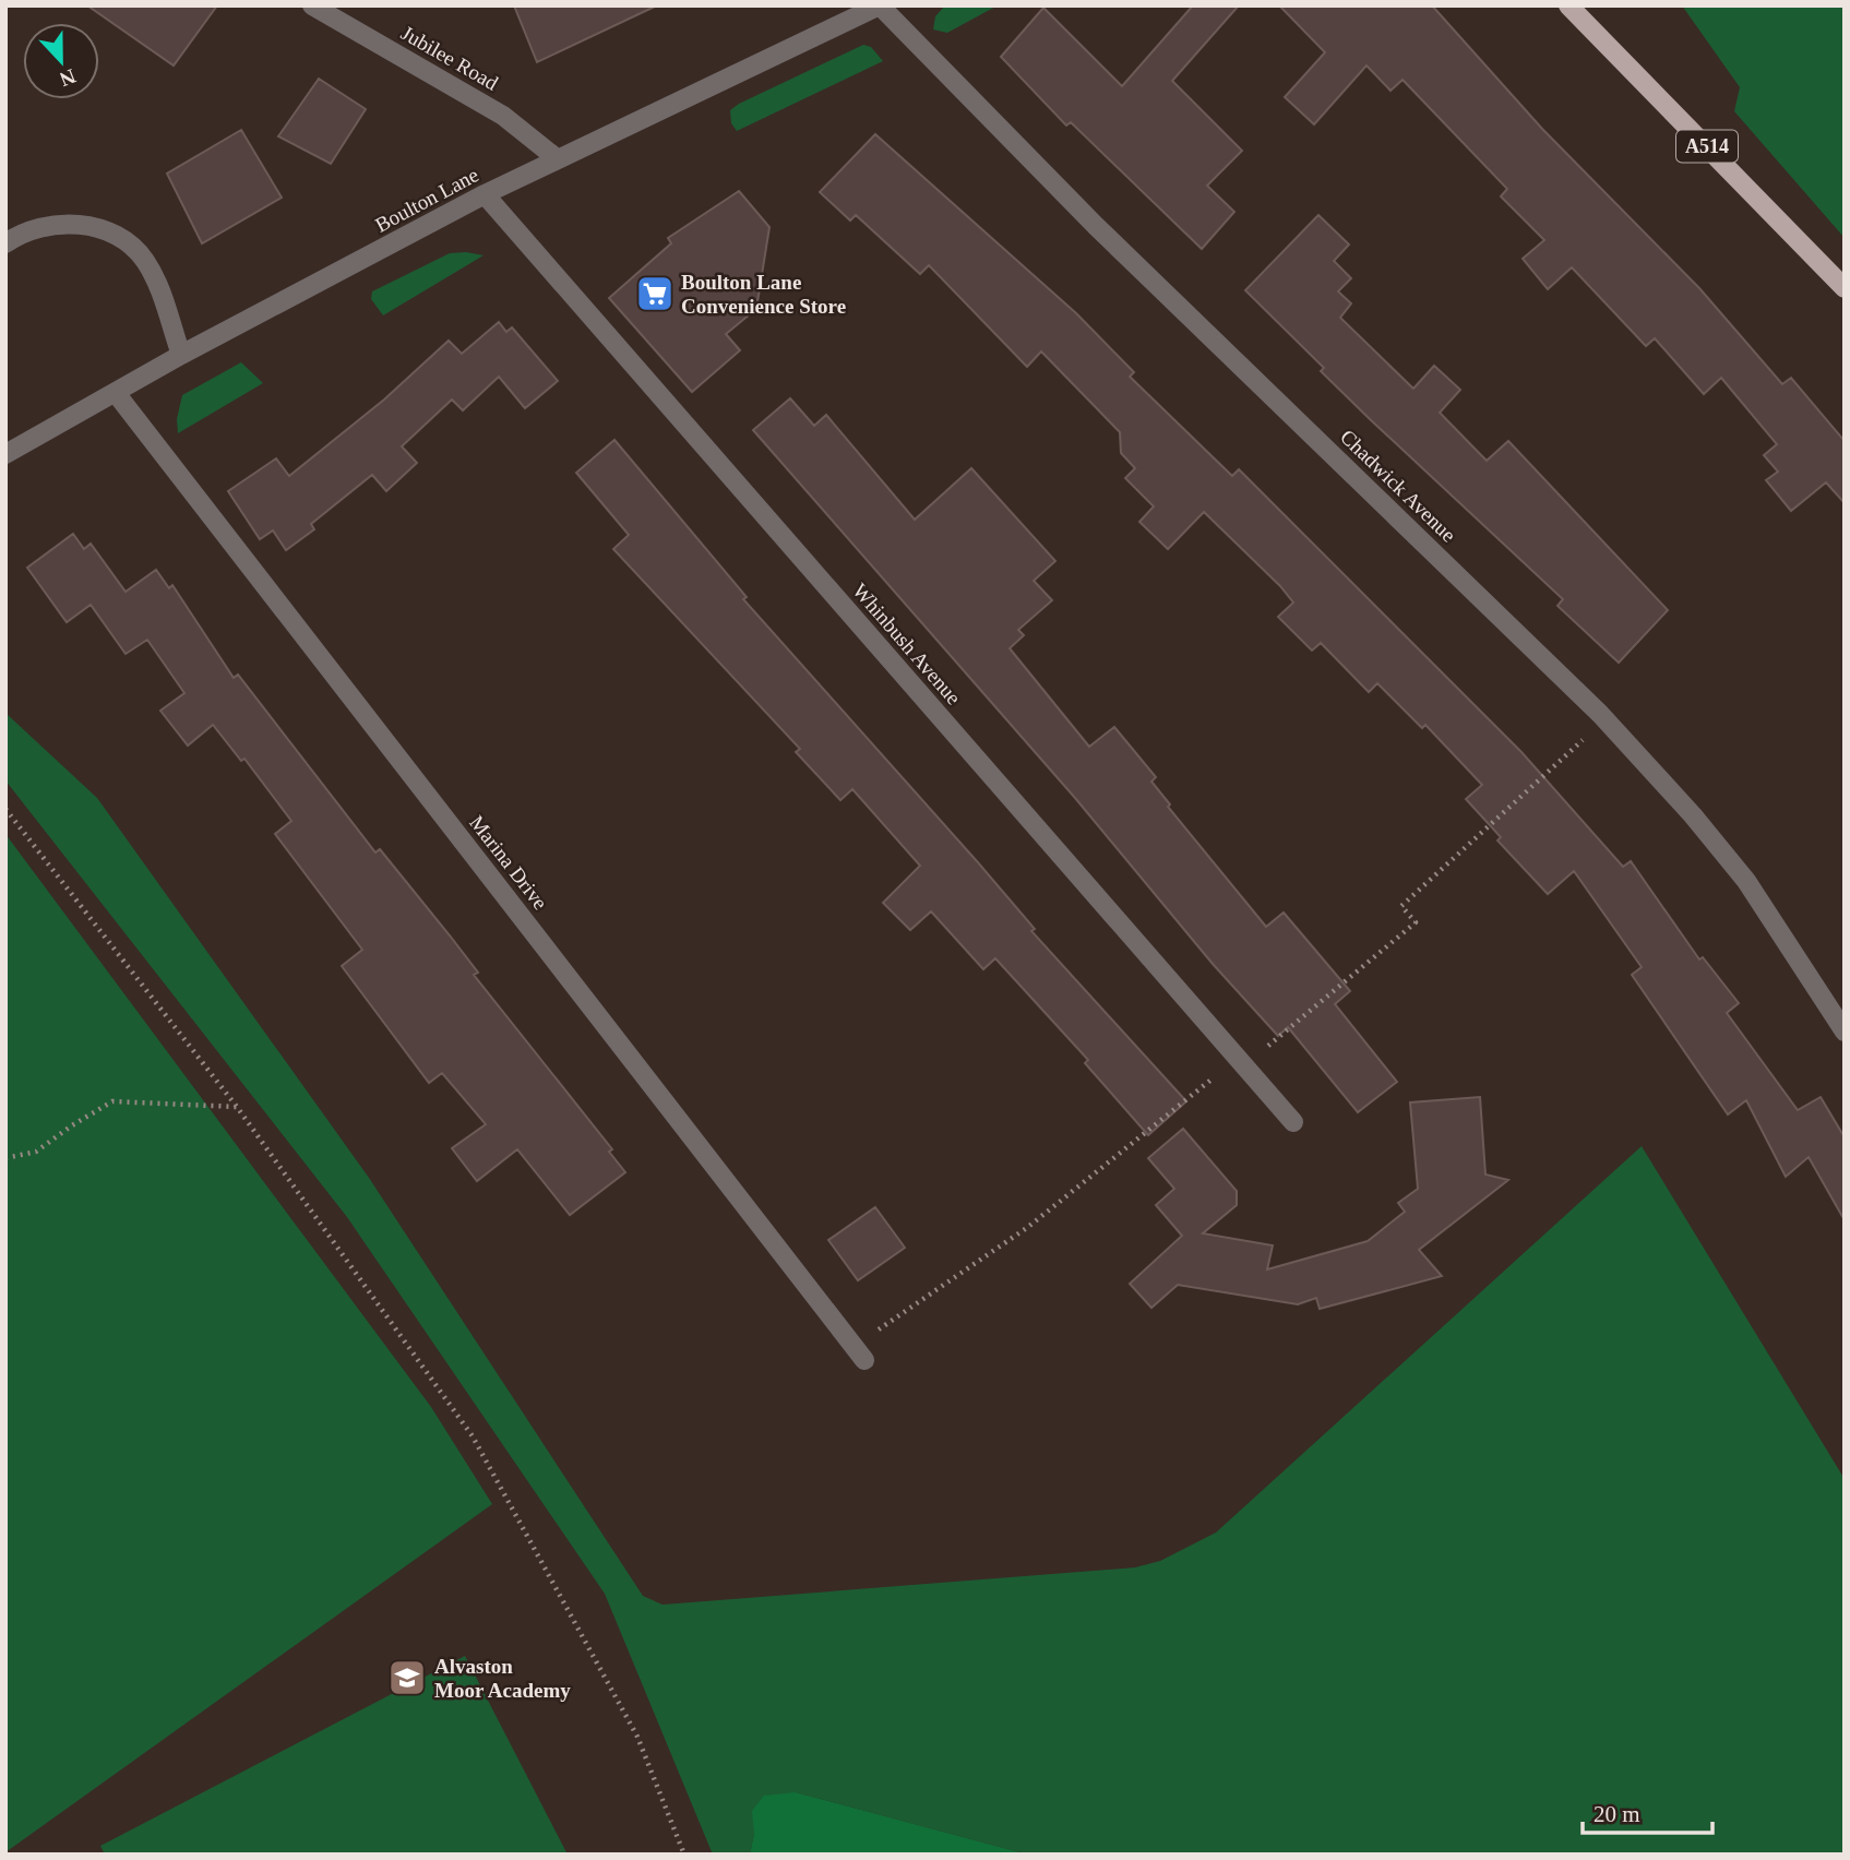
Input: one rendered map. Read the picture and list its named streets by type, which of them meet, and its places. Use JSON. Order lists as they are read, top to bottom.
{
  "streets": {
    "main road": ["A514"],
    "street": [
      "Jubilee Road",
      "Boulton Lane",
      "Chadwick Avenue",
      "Whinbush Avenue",
      "Marina Drive"
    ]
  },
  "crossings": [
    ["Jubilee Road", "Boulton Lane"],
    ["Boulton Lane", "Chadwick Avenue"],
    ["Boulton Lane", "Whinbush Avenue"],
    ["Boulton Lane", "Marina Drive"]
  ],
  "places": {
    "supermarket": ["Boulton Lane Convenience Store"],
    "school or university": ["Alvaston Moor Academy"]
  },
  "scale_bar": "20 m",
  "north": "bottom"
}
